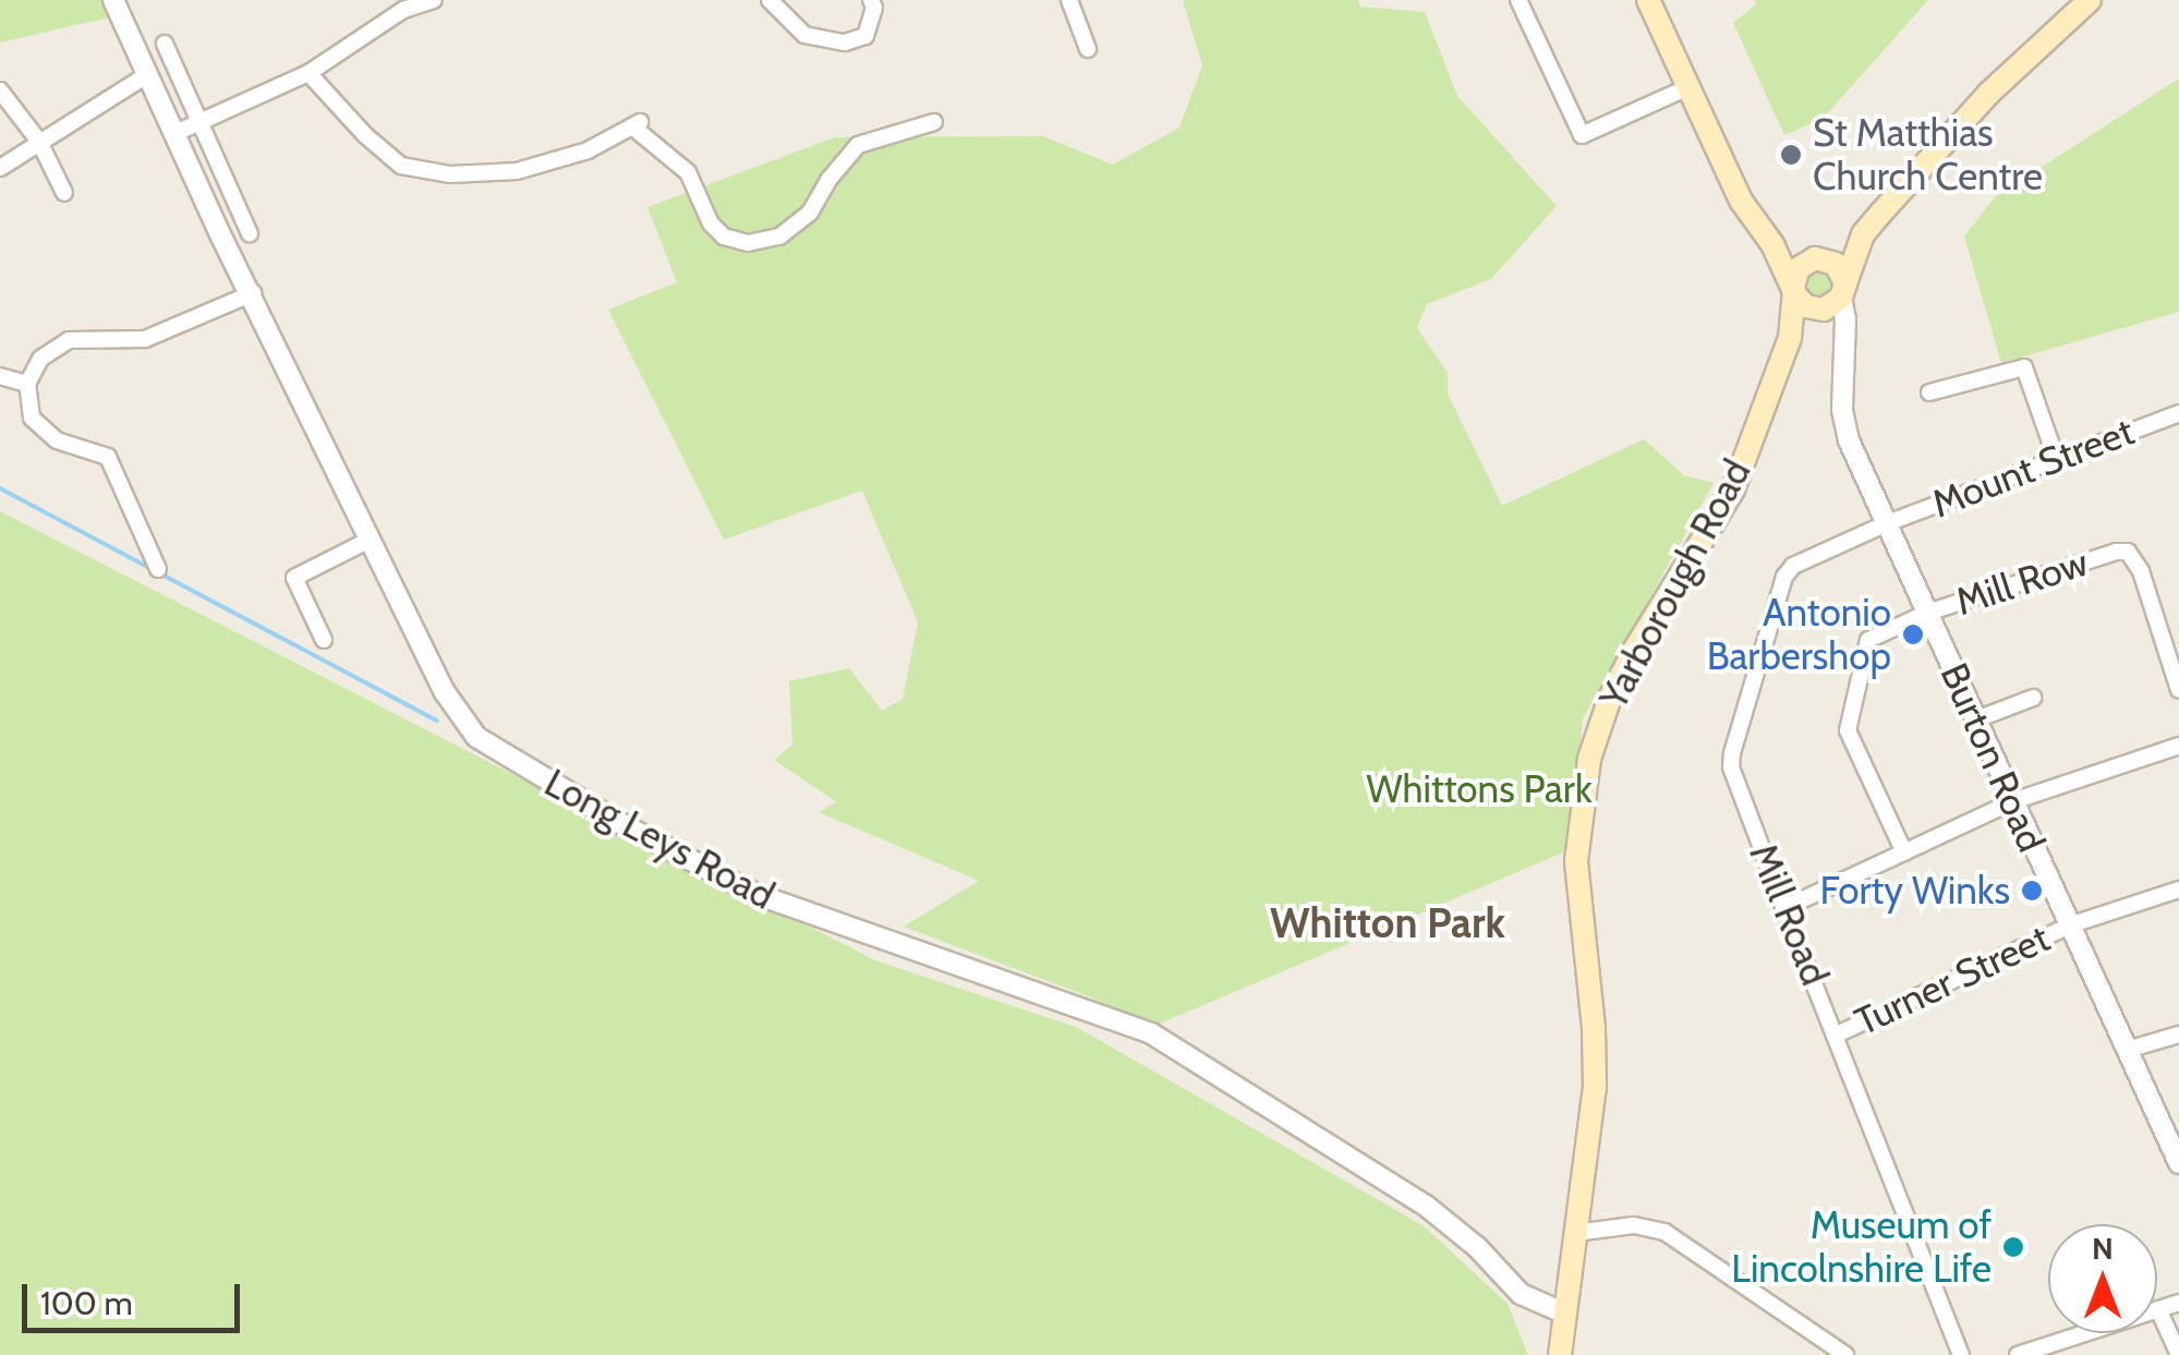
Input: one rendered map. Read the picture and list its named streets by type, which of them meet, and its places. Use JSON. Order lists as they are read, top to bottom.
{
  "streets": {
    "main road": ["Yarborough Road"],
    "street": [
      "Mount Street",
      "Mill Row",
      "Burton Road",
      "Long Leys Road",
      "Mill Road",
      "Turner Street"
    ]
  },
  "crossings": [
    ["Mount Street", "Burton Road"],
    ["Mount Street", "Mill Road"],
    ["Mill Row", "Burton Road"],
    ["Yarborough Road", "Long Leys Road"],
    ["Burton Road", "Mill Road"],
    ["Burton Road", "Turner Street"],
    ["Mill Road", "Turner Street"]
  ],
  "districts": ["Whitton Park"],
  "parks": ["Whittons Park"],
  "places": [
    "St Matthias Church Centre",
    "Antonio Barbershop",
    "Forty Winks",
    "Museum of Lincolnshire Life"
  ],
  "scale_bar": "100 m",
  "north": "top"
}
